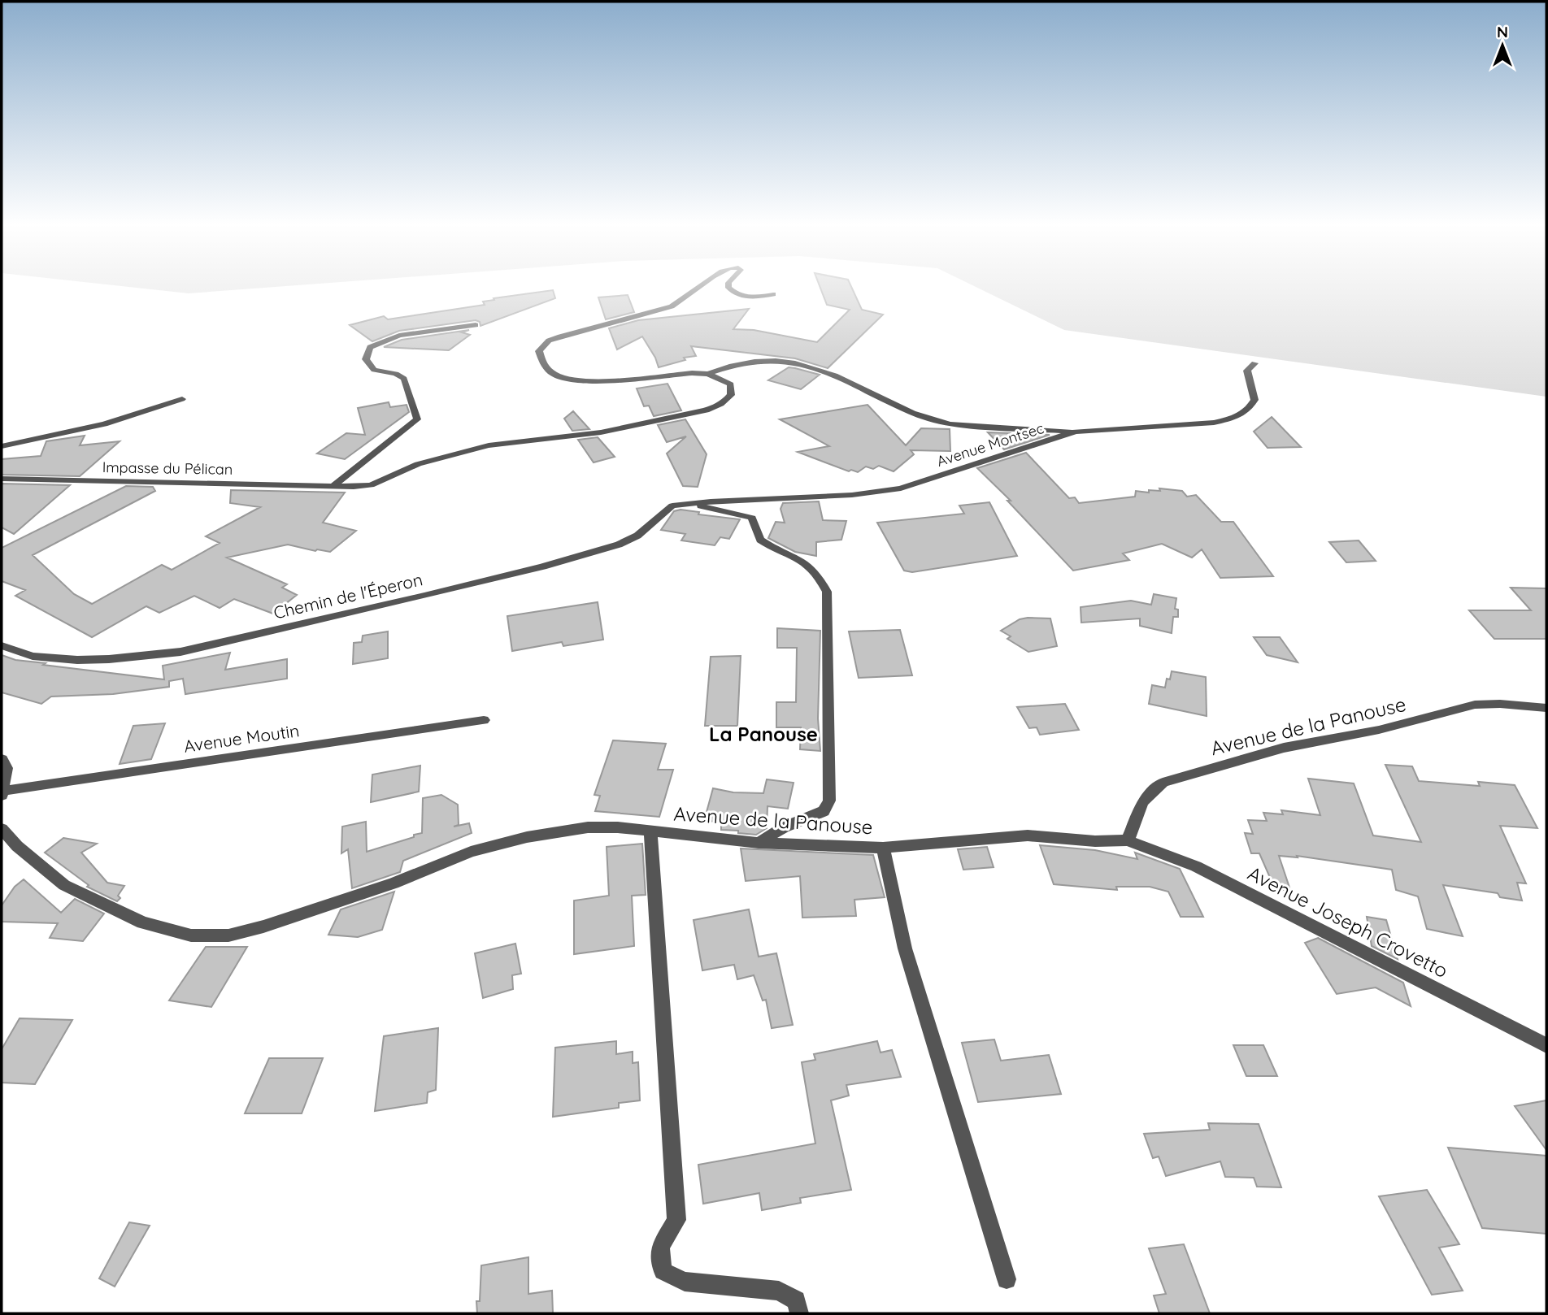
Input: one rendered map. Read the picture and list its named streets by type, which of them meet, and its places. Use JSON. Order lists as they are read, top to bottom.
{
  "streets": {
    "street": [
      "Avenue Montsec",
      "Impasse du Pélican",
      "Chemin de l'Éperon",
      "Avenue de la Panouse",
      "Avenue Moutin",
      "Avenue Joseph Crovetto"
    ]
  },
  "crossings": [
    ["Avenue Montsec", "Chemin de l'Éperon"],
    ["Avenue de la Panouse", "Avenue Joseph Crovetto"]
  ],
  "districts": ["La Panouse"],
  "north": "top"
}
